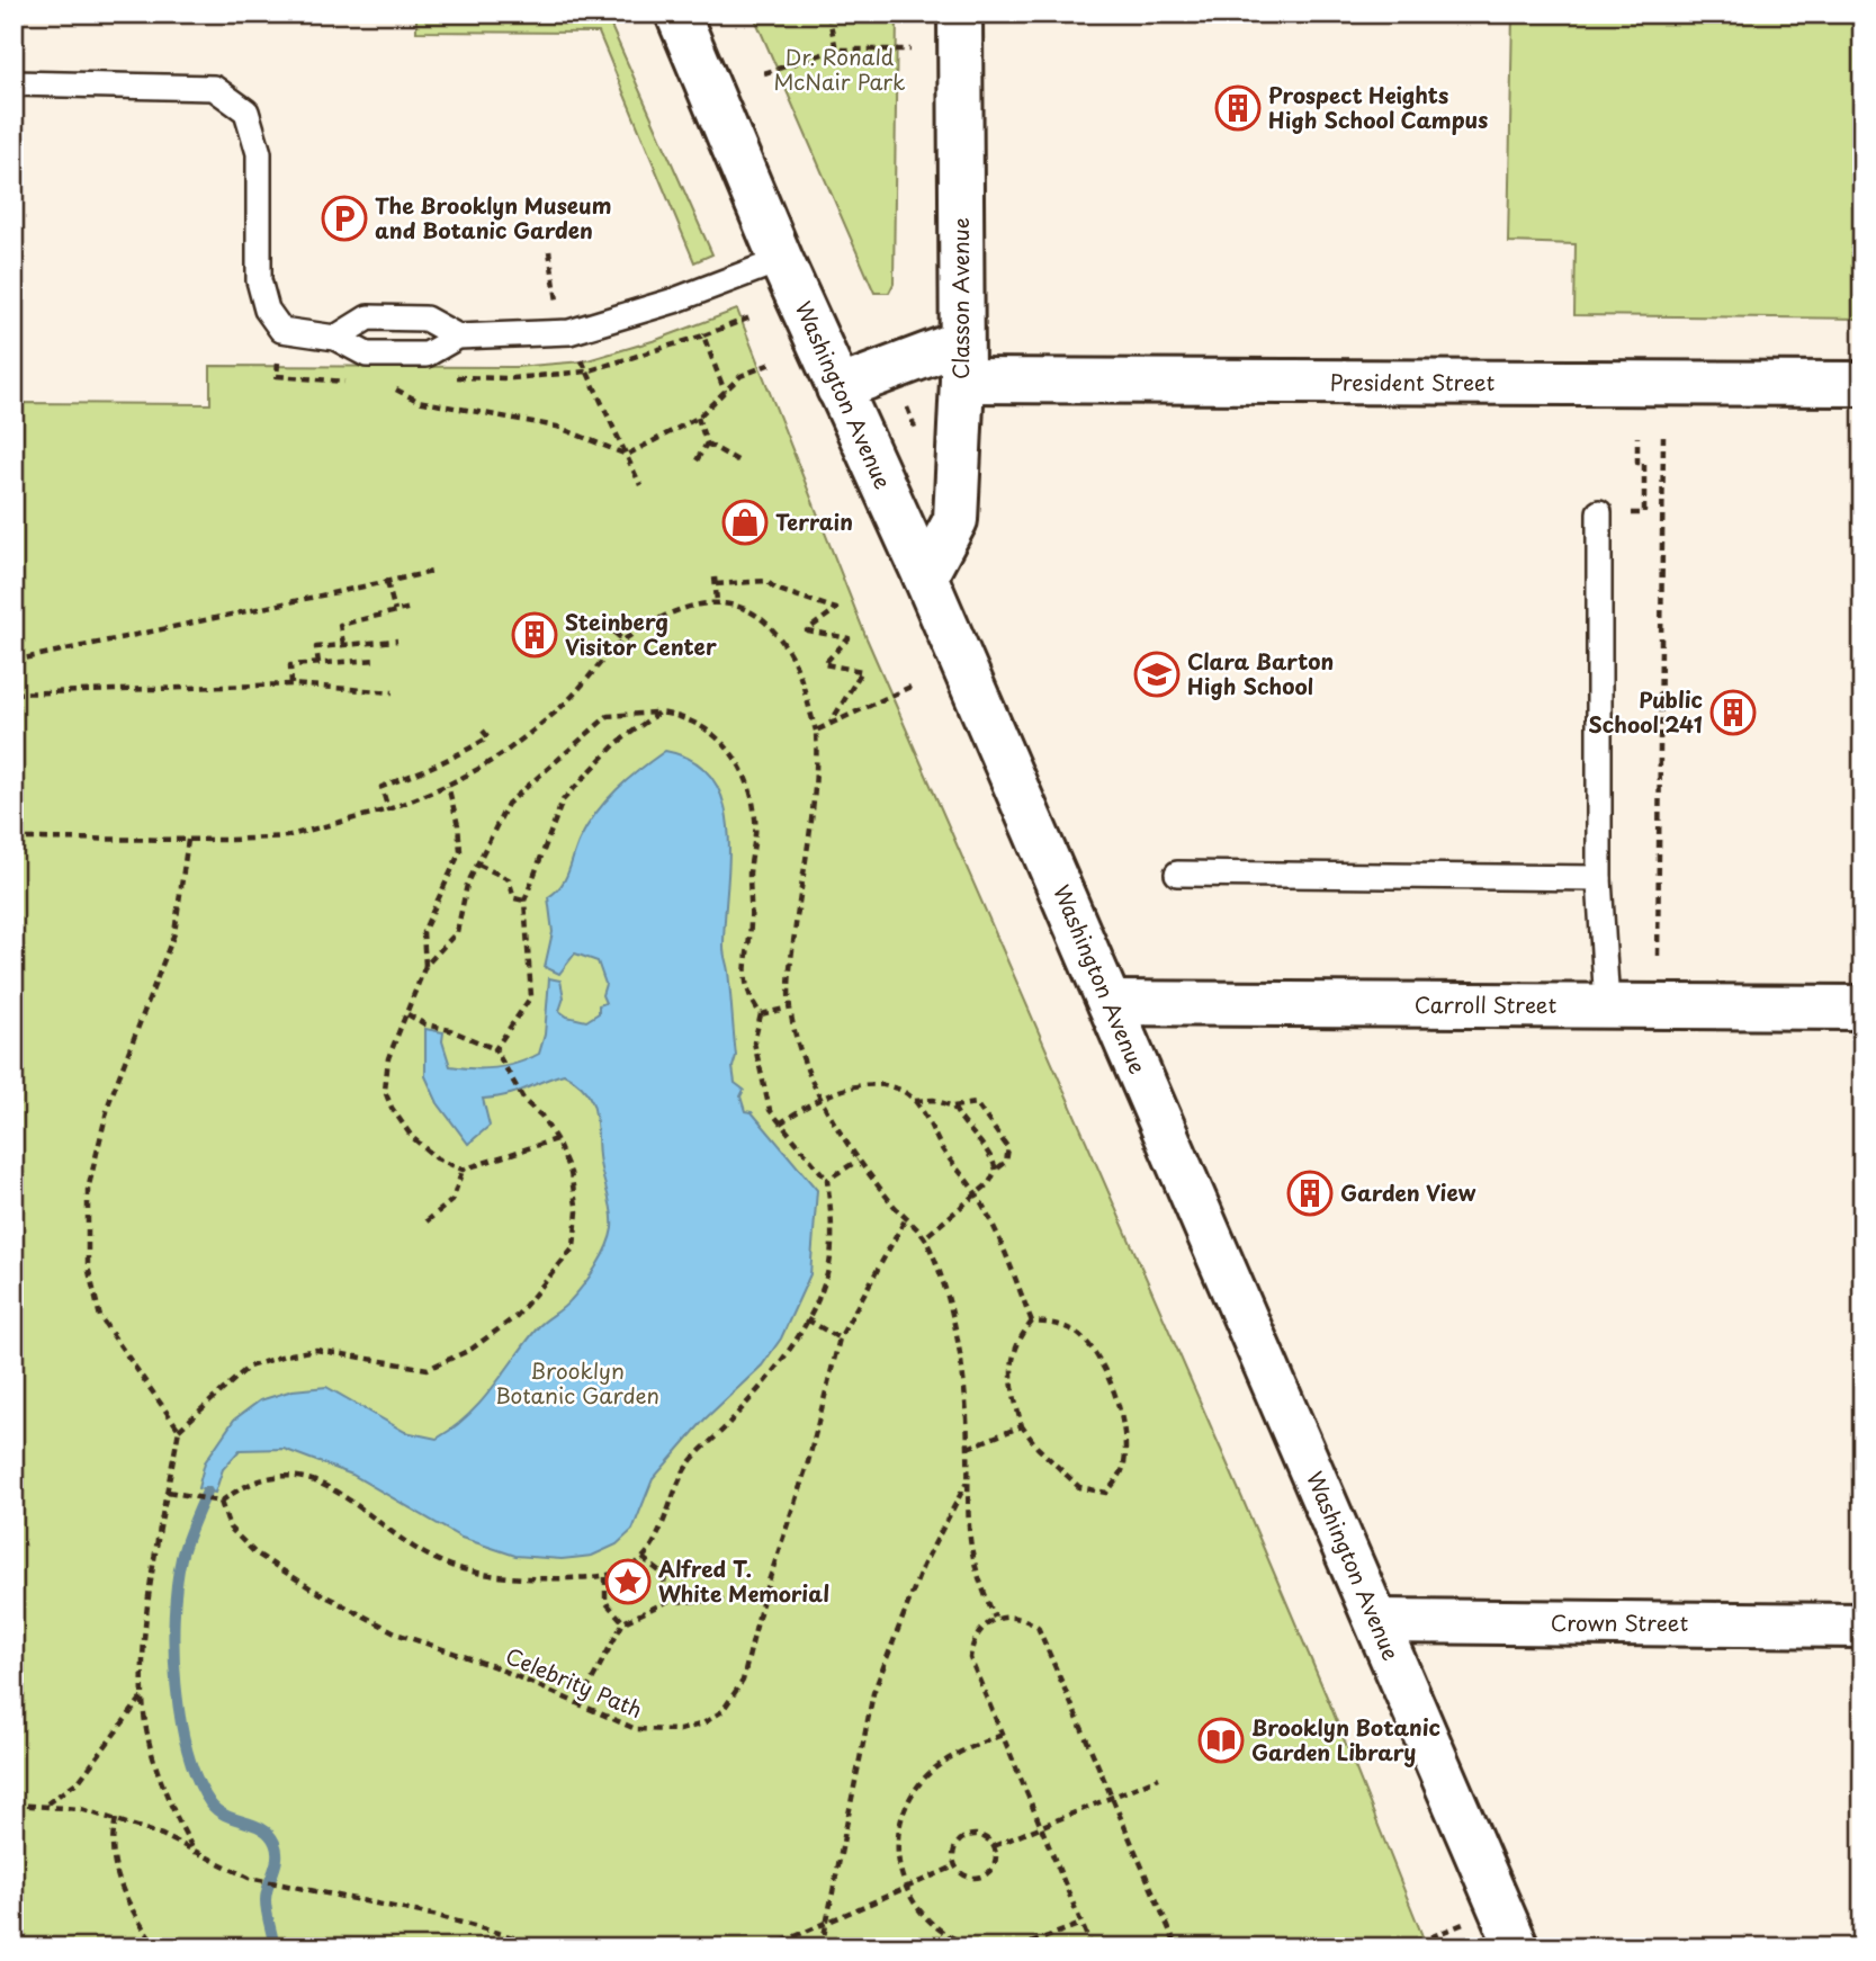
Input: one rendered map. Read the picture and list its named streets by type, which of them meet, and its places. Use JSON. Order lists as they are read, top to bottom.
{
  "streets": {
    "street": [
      "Classon Avenue",
      "President Street",
      "Washington Avenue",
      "Carroll Street",
      "Crown Street"
    ],
    "path": ["Celebrity Path"]
  },
  "crossings": [
    ["Classon Avenue", "President Street"],
    ["Classon Avenue", "Washington Avenue"],
    ["President Street", "Washington Avenue"],
    ["Washington Avenue", "Carroll Street"],
    ["Washington Avenue", "Crown Street"]
  ],
  "parks": ["Dr. Ronald McNair Park", "Brooklyn Botanic Garden"],
  "places": {
    "building": [
      "Prospect Heights High School Campus",
      "Steinberg Visitor Center",
      "Public School 241",
      "Garden View"
    ],
    "parking": ["The Brooklyn Museum and Botanic Garden"],
    "shop": ["Terrain"],
    "school or university": ["Clara Barton High School"],
    "place": ["Alfred T. White Memorial"],
    "library": ["Brooklyn Botanic Garden Library"]
  }
}
